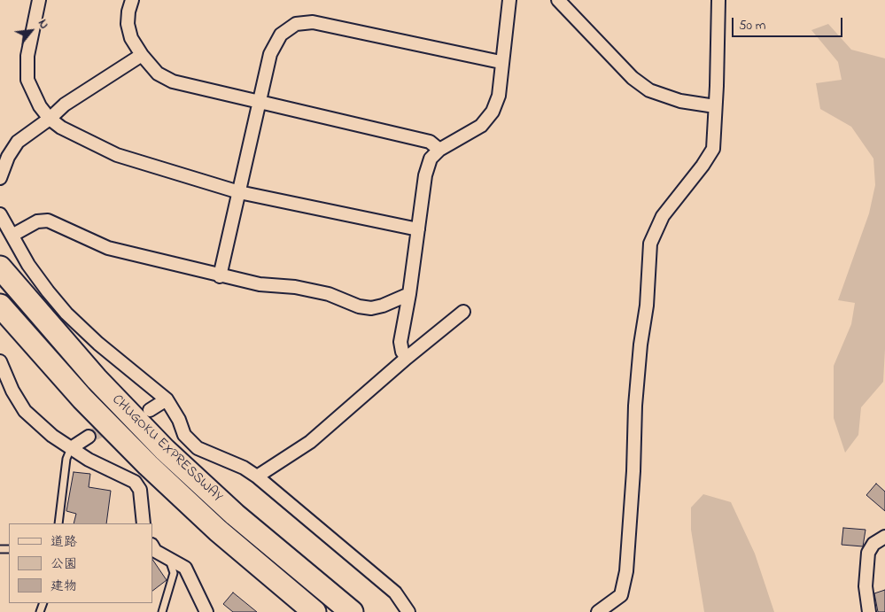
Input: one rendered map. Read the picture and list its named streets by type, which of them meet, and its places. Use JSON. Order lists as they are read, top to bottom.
{
  "streets": {
    "highway": ["CHUGOKU EXPRESSWAY"]
  },
  "legend": ["道路", "公園", "建物"],
  "scale_bar": "50 m",
  "north": "top right"
}
